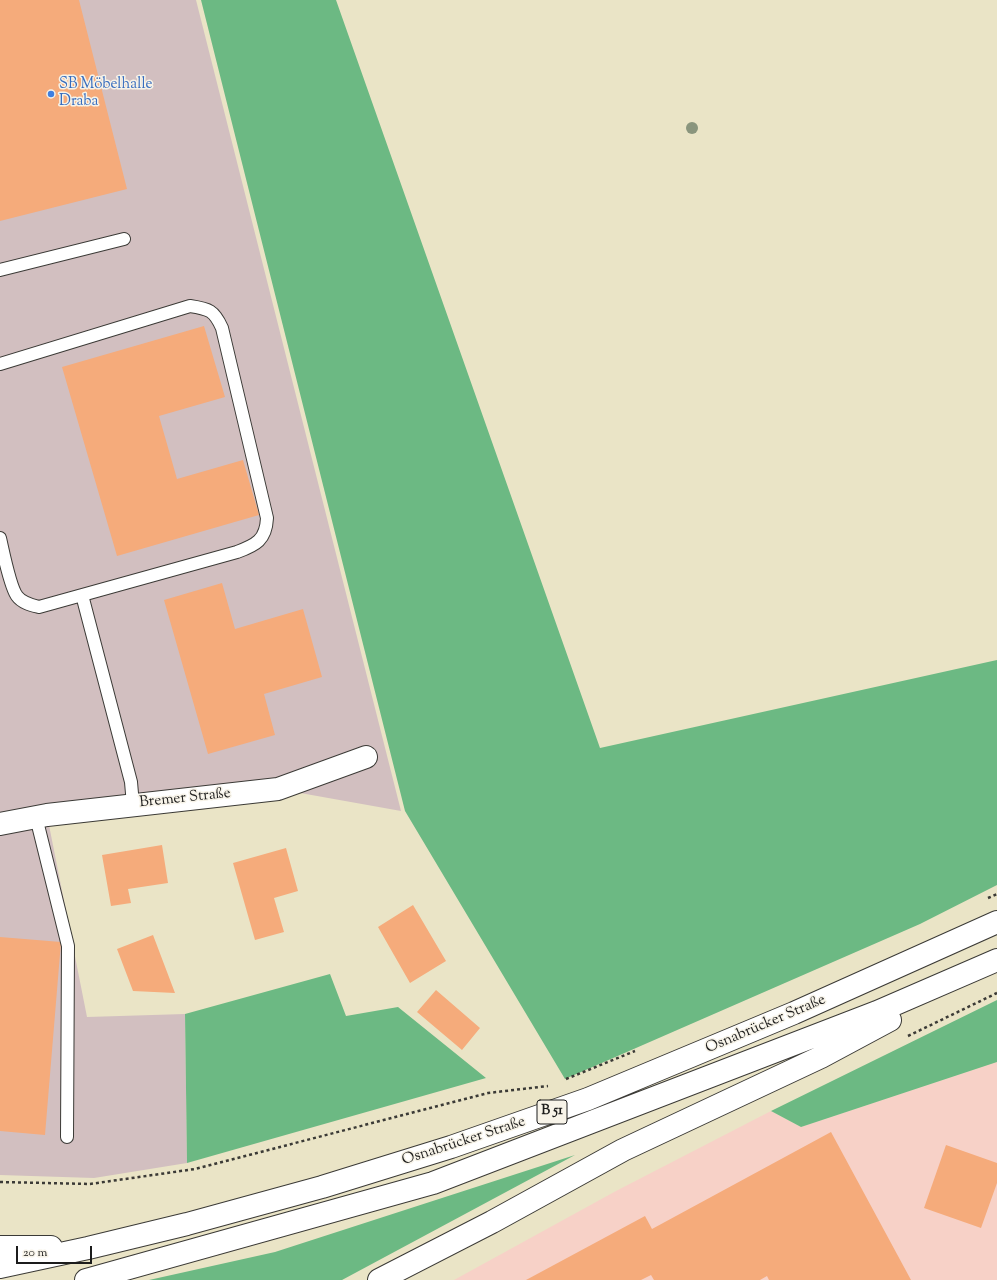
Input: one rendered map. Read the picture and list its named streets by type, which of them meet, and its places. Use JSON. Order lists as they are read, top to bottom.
{
  "streets": {
    "main road": ["Bremer Straße", "Osnabrücker Straße", "B 51"]
  },
  "places": ["SB Möbelhalle Draba"],
  "scale_bar": "20 m"
}
